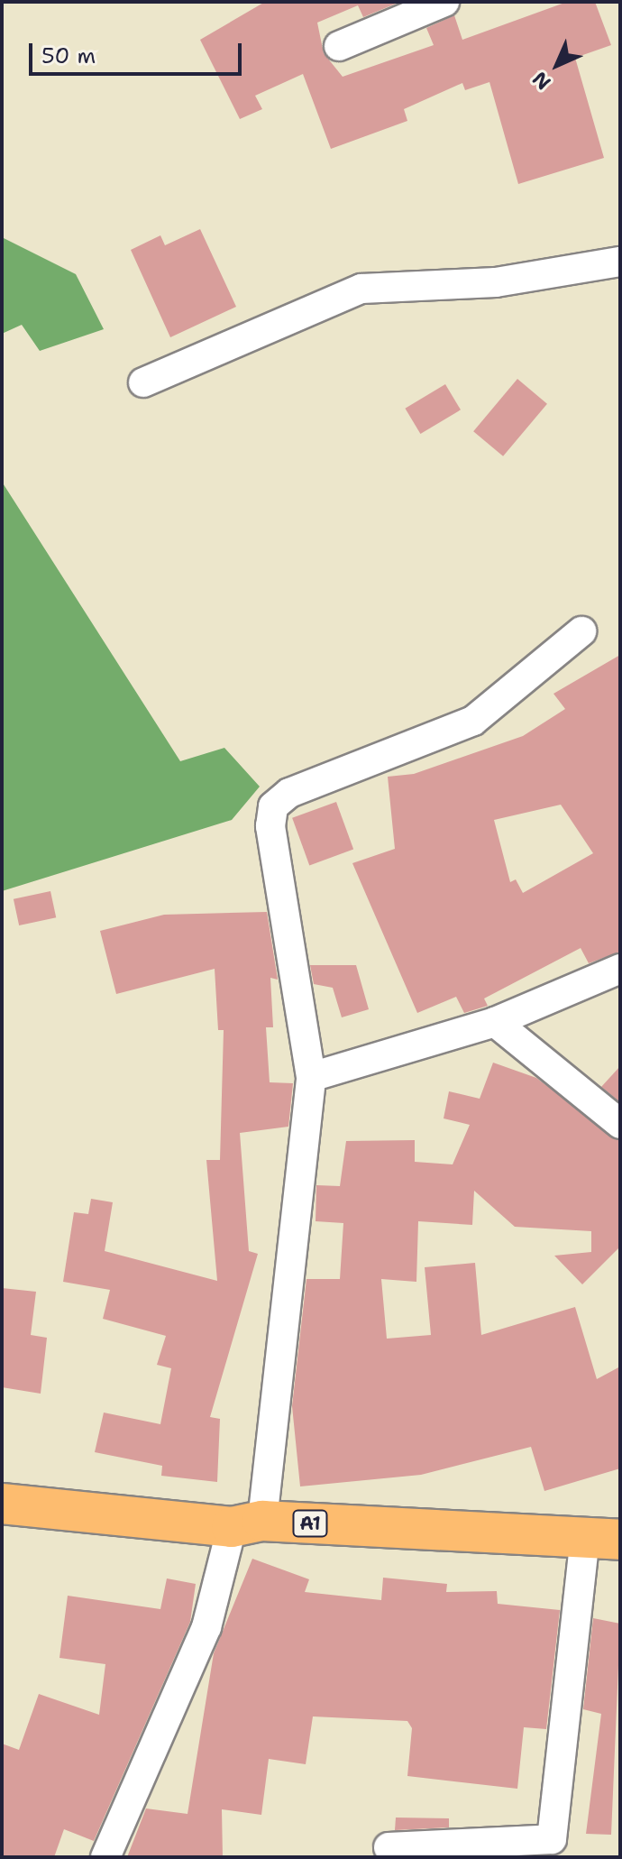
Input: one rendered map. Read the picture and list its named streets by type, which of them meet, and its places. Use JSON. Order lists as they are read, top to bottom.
{
  "streets": {
    "highway": ["A1"]
  },
  "scale_bar": "50 m",
  "north": "bottom left"
}
